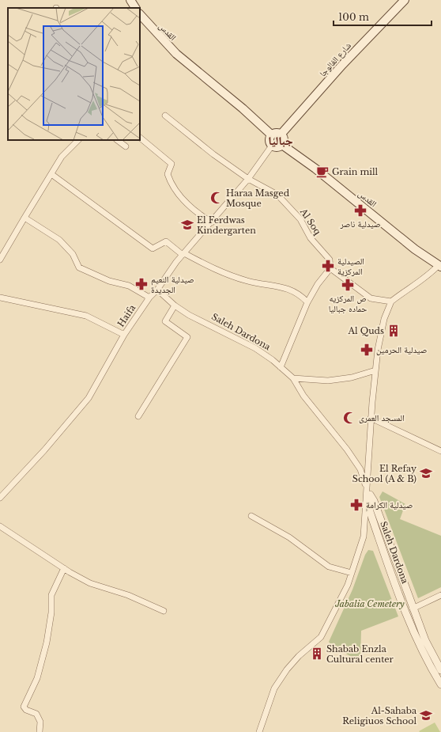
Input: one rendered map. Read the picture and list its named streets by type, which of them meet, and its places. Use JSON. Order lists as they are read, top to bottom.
{
  "streets": {
    "main road": ["القدس", "شارع الفالوجا"],
    "street": ["Al Soq", "Haifa", "Saleh Dardona"]
  },
  "crossings": [
    ["القدس", "شارع الفالوجا"],
    ["القدس", "Haifa"],
    ["شارع الفالوجا", "Haifa"],
    ["Al Soq", "Haifa"],
    ["Haifa", "Saleh Dardona"]
  ],
  "districts": ["جباليا"],
  "parks": ["Jabalia Cemetery"],
  "places": {
    "cafe": ["Grain mill"],
    "mosque": ["Haraa Masged Mosque", "المسجد العمرى"],
    "pharmacy": [
      "صيدلية ناصر",
      "الصيدلية المركزية",
      "صيدلية النعيم الجديدة",
      "ص المركزيه حماده جباليا",
      "صيدلية الحرمين",
      "ِِصيدلية الكرامة"
    ],
    "school or university": ["El Ferdwas Kindergarten", "El Refay School (A & B)", "Al-Sahaba Religiuos School"],
    "building": ["Al Quds", "Shabab Enzla Cultural center"]
  },
  "scale_bar": "100 m"
}
